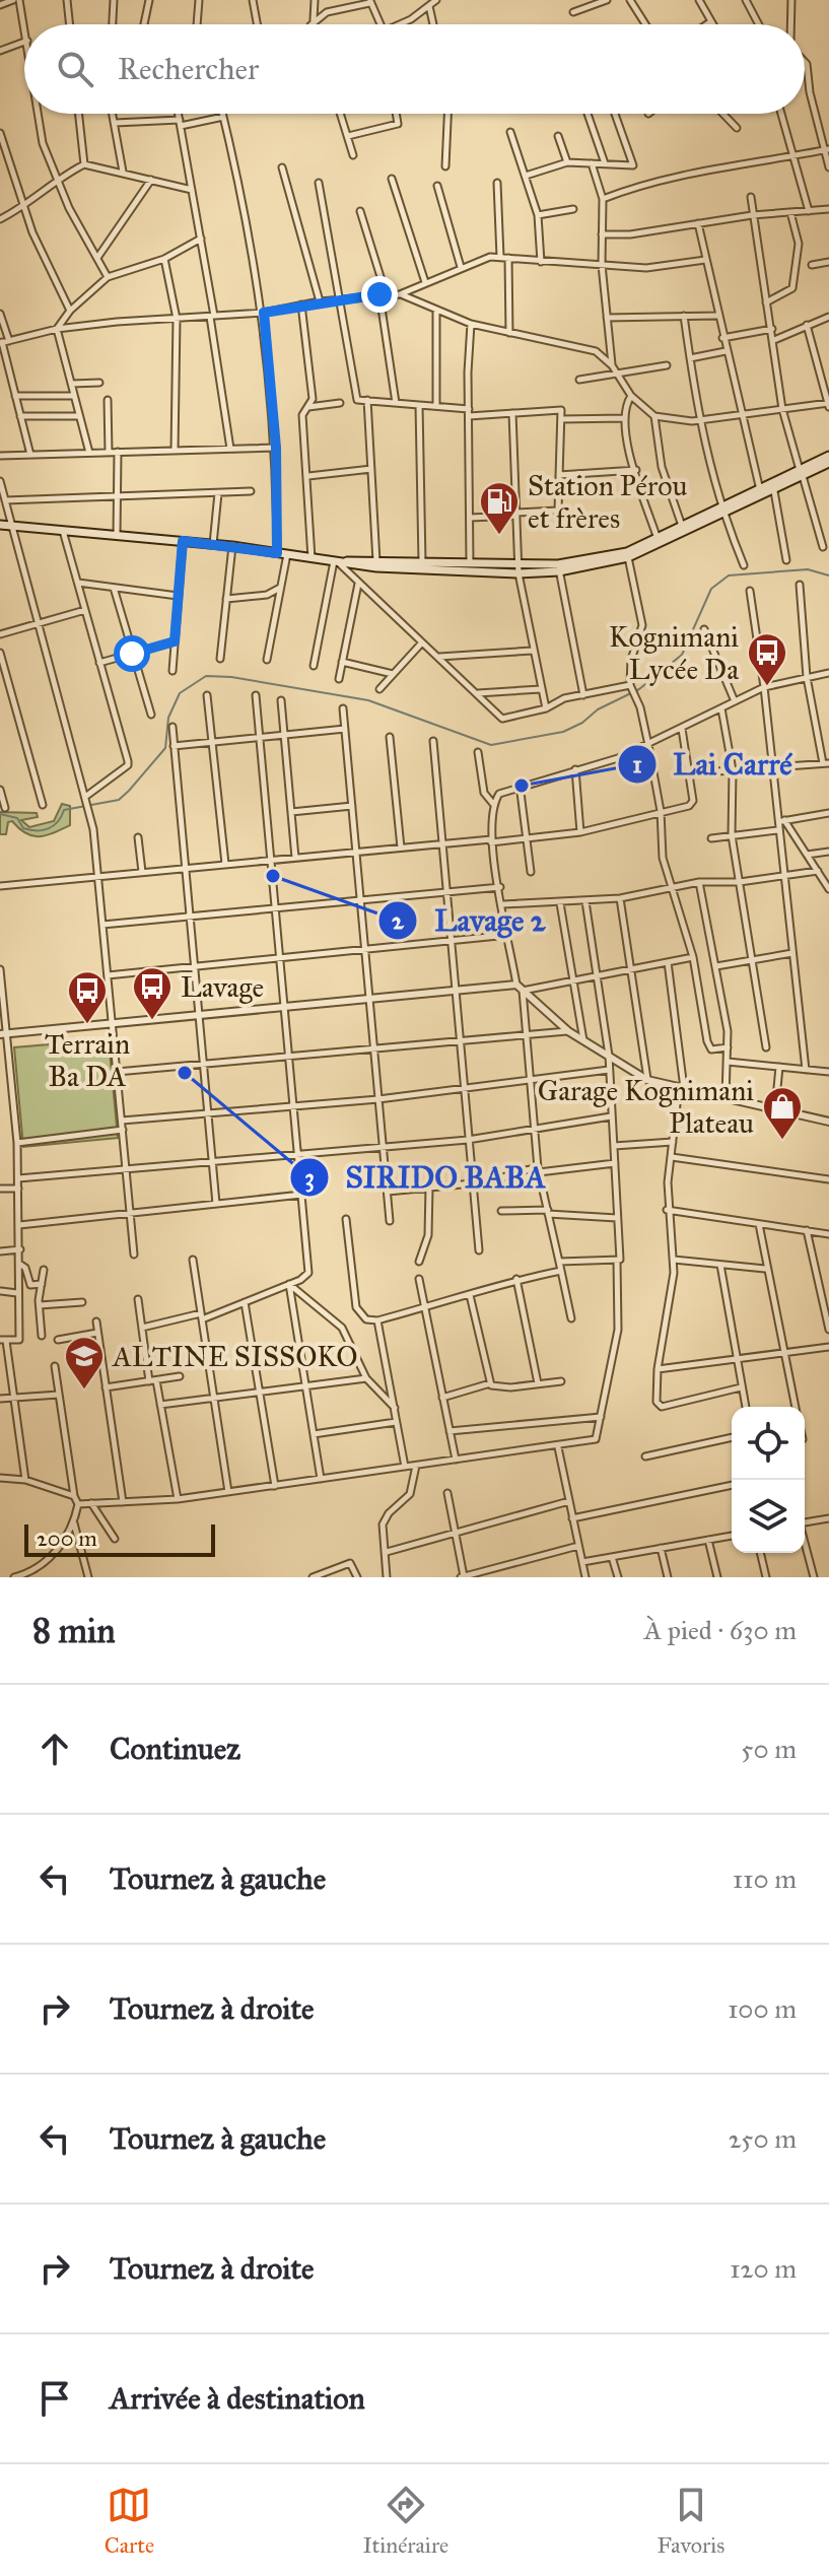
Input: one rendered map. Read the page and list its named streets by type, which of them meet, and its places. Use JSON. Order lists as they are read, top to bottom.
{
  "places": {
    "fuel station": ["Station Pérou et frères"],
    "bus stop": ["Kognimani Lycée Da", "Lavage", "Terrain Ba DA"],
    "other": ["Lai Carré", "Lavage 2", "SIRIDO BABA"],
    "shop": ["Garage Kognimani Plateau"],
    "school or university": ["ALTINE SISSOKO"]
  },
  "scale_bar": "200 m",
  "page": {
    "search": "Rechercher",
    "scale": "200 m",
    "heading": ["8 min", "À pied · 630 m"],
    "list": [
      ["Continuez", "50 m"],
      ["Tournez à gauche", "110 m"],
      ["Tournez à droite", "100 m"],
      ["Tournez à gauche", "250 m"],
      ["Tournez à droite", "120 m"],
      "Arrivée à destination"
    ],
    "nav": ["Carte", "Itinéraire", "Favoris"]
  }
}
